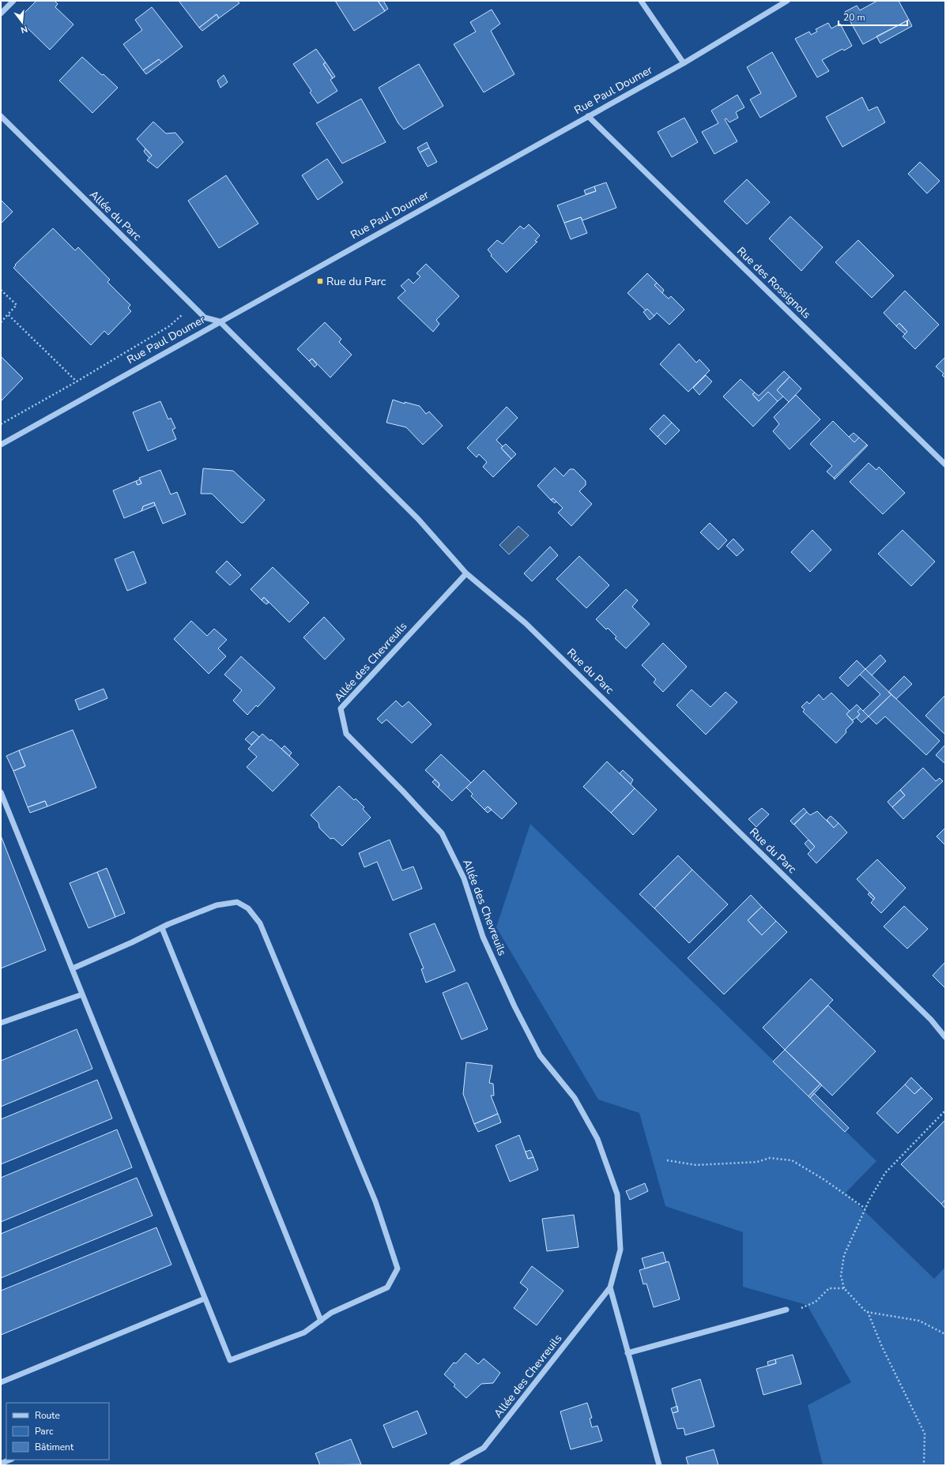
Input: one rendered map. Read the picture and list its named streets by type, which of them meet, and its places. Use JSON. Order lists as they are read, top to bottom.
{
  "streets": {
    "street": [
      "Rue Paul Doumer",
      "Allée du Parc",
      "Rue des Rossignols",
      "Allée des Chevreuils",
      "Rue du Parc"
    ]
  },
  "crossings": [
    ["Rue Paul Doumer", "Allée du Parc"],
    ["Rue Paul Doumer", "Rue des Rossignols"],
    ["Rue Paul Doumer", "Rue du Parc"],
    ["Allée du Parc", "Rue du Parc"],
    ["Allée des Chevreuils", "Rue du Parc"]
  ],
  "places": {
    "transit": ["Rue du Parc"]
  },
  "legend": ["Route", "Parc", "Bâtiment"],
  "scale_bar": "20 m",
  "north": "bottom"
}
